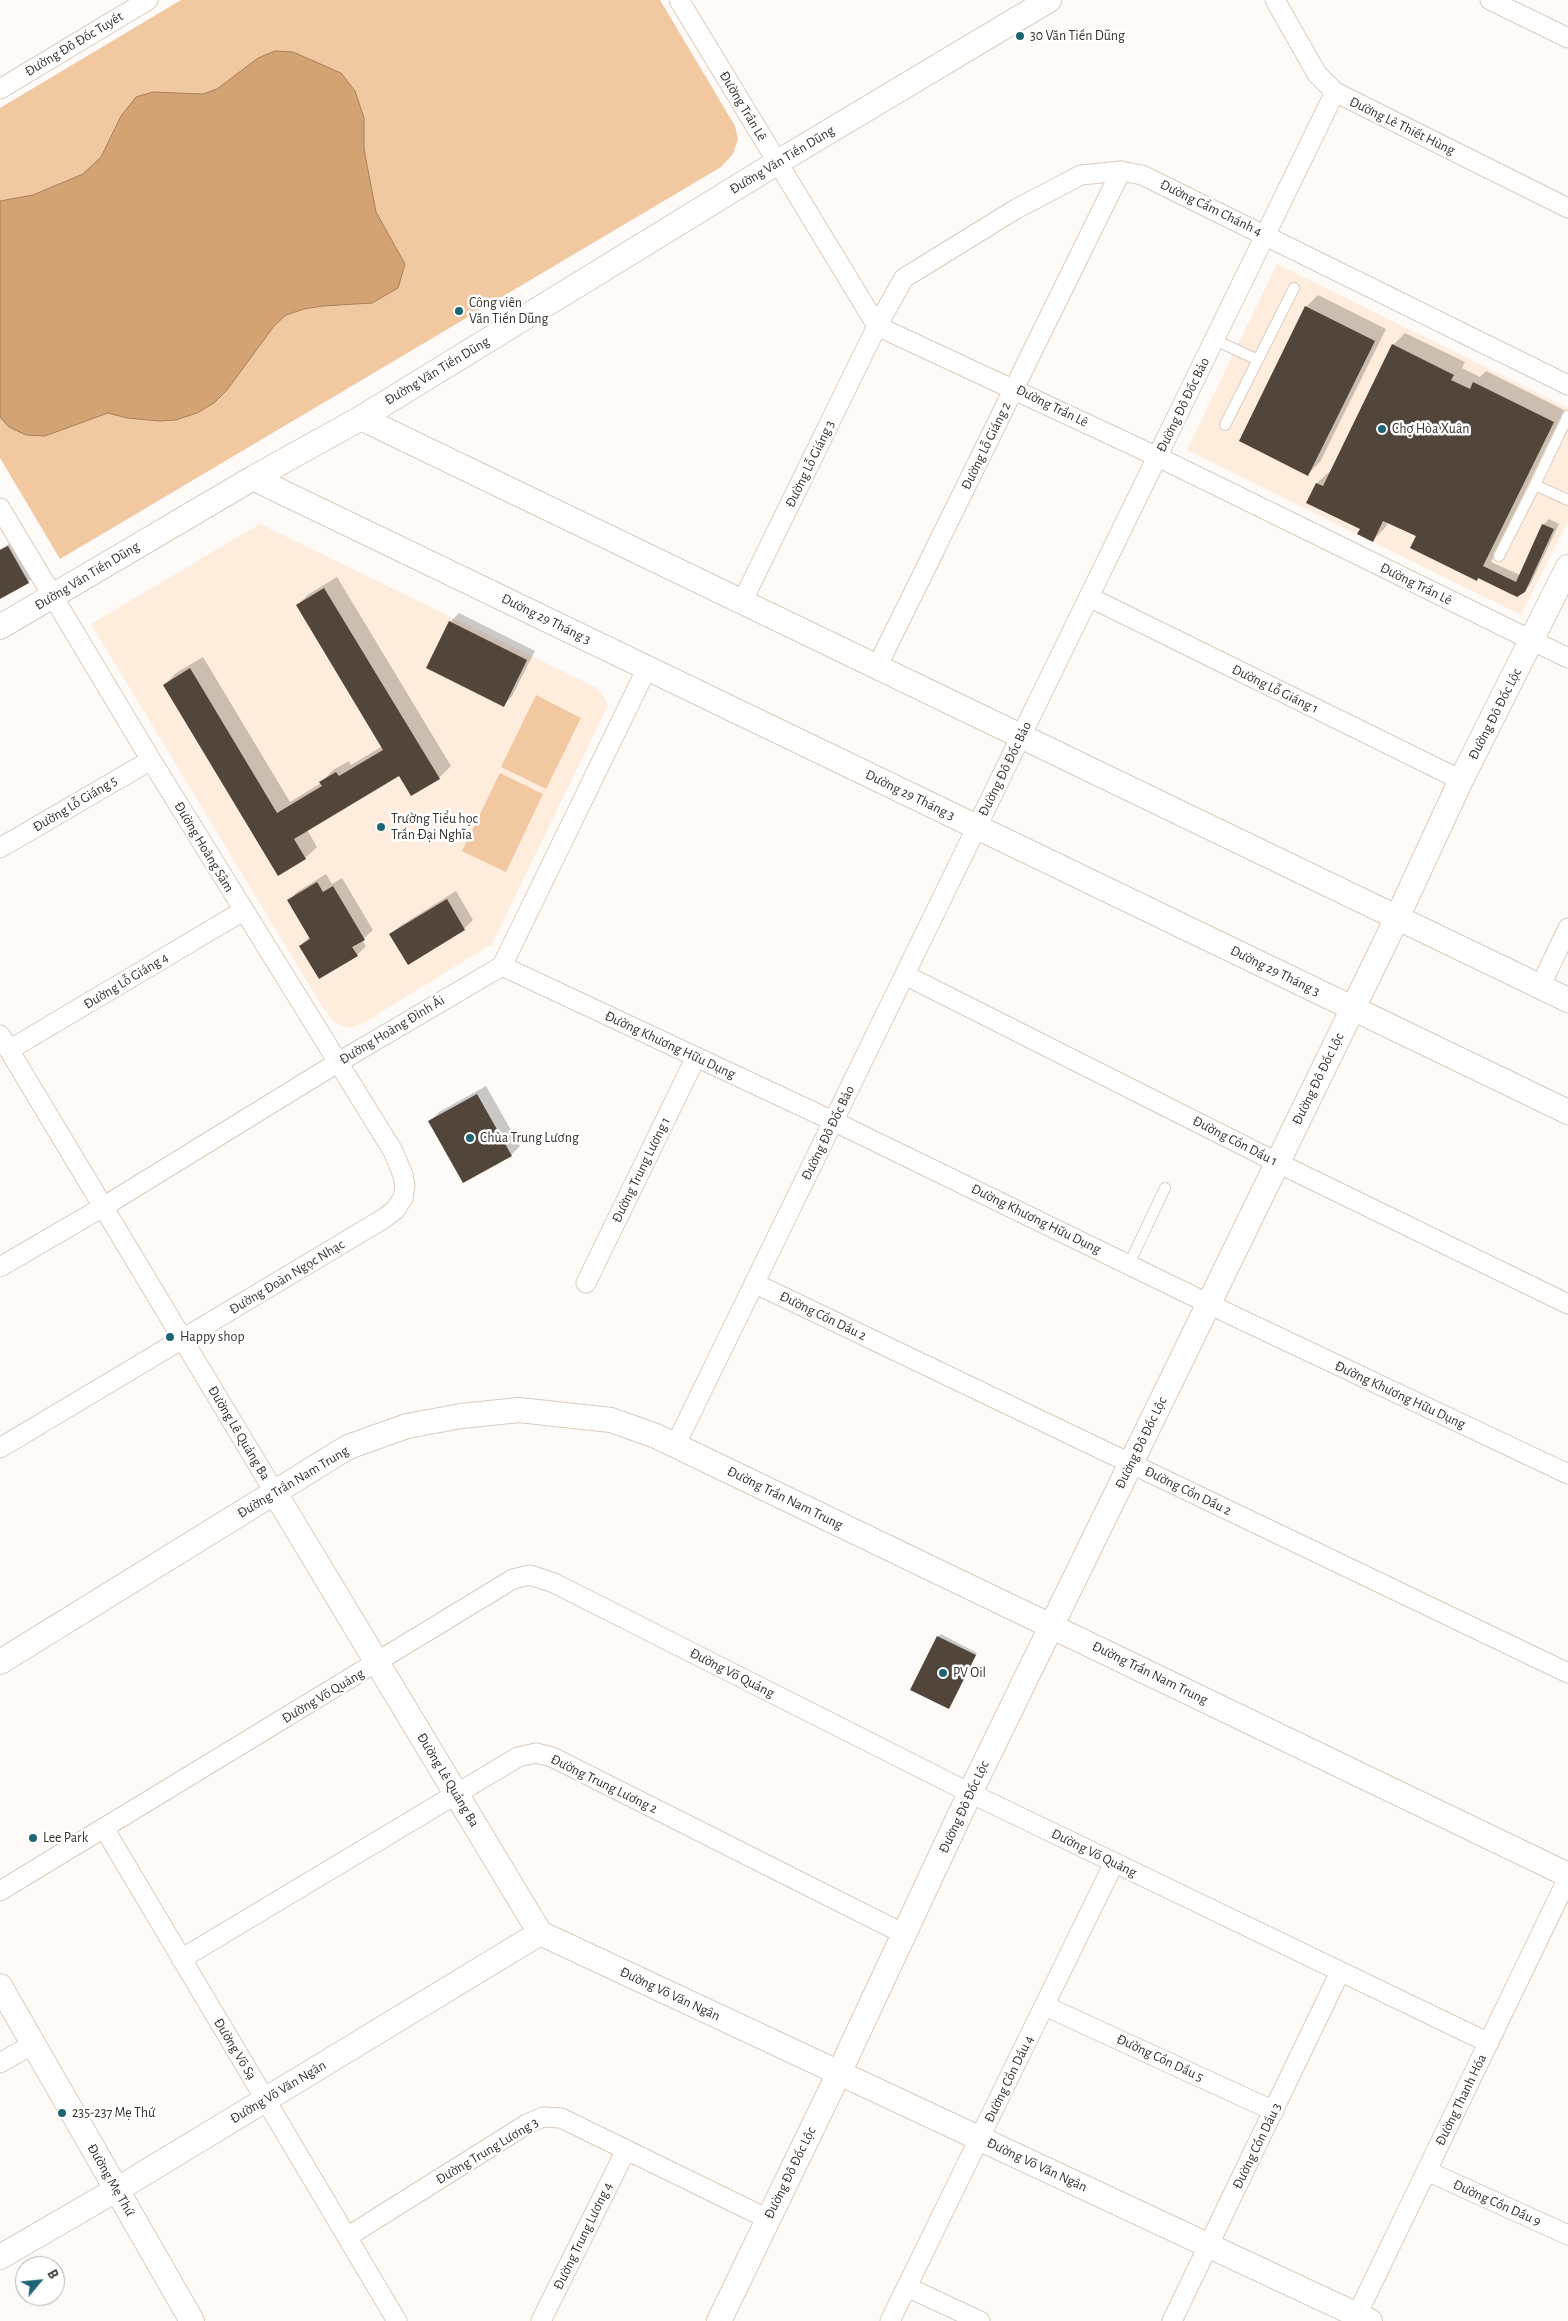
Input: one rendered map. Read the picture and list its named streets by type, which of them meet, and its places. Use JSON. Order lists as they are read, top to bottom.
{
  "streets": {
    "street": [
      "Đường Đô Đốc Tuyết",
      "Đường Trần Lê",
      "Đường Lê Thiết Hùng",
      "Đường Văn Tiến Dũng",
      "Đường Cẩm Chánh 4",
      "Đường Đô Đốc Bảo",
      "Đường Lỗ Giáng 2",
      "Đường Lỗ Giáng 3",
      "Đường 29 Tháng 3",
      "Đường Lỗ Giáng 1",
      "Đường Đô Đốc Lộc",
      "Đường Lỗ Giáng 5",
      "Đường Hoàng Sâm",
      "Đường Lỗ Giáng 4",
      "Đường Hoàng Đình Ái",
      "Đường Khương Hữu Dụng",
      "Đường Cồn Dầu 1",
      "Đường Trung Lương 1",
      "Đường Đoàn Ngọc Nhạc",
      "Đường Cồn Dầu 2",
      "Đường Lê Quảng Ba",
      "Đường Trần Nam Trung",
      "Đường Võ Quảng",
      "Đường Trung Lương 2",
      "Đường Võ Văn Ngân",
      "Đường Võ Sạ",
      "Đường Cồn Dầu 5",
      "Đường Cồn Dầu 4",
      "Đường Thanh Hóa",
      "Đường Cồn Dầu 3",
      "Đường Trung Lương 3",
      "Đường Mẹ Thứ",
      "Đường Cồn Dầu 9",
      "Đường Trung Lương 4"
    ]
  },
  "crossings": [
    ["Đường Trần Lê", "Đường Văn Tiến Dũng"],
    ["Đường Trần Lê", "Đường Cẩm Chánh 4"],
    ["Đường Trần Lê", "Đường Đô Đốc Bảo"],
    ["Đường Trần Lê", "Đường Lỗ Giáng 2"],
    ["Đường Trần Lê", "Đường Lỗ Giáng 3"],
    ["Đường Trần Lê", "Đường Đô Đốc Lộc"],
    ["Đường Lê Thiết Hùng", "Đường Đô Đốc Bảo"],
    ["Đường Văn Tiến Dũng", "Đường 29 Tháng 3"],
    ["Đường Văn Tiến Dũng", "Đường Hoàng Sâm"],
    ["Đường Cẩm Chánh 4", "Đường Đô Đốc Bảo"],
    ["Đường Cẩm Chánh 4", "Đường Lỗ Giáng 2"],
    ["Đường Cẩm Chánh 4", "Đường Lỗ Giáng 3"],
    ["Đường Đô Đốc Bảo", "Đường 29 Tháng 3"],
    ["Đường Đô Đốc Bảo", "Đường Lỗ Giáng 1"],
    ["Đường Đô Đốc Bảo", "Đường Khương Hữu Dụng"],
    ["Đường Đô Đốc Bảo", "Đường Cồn Dầu 1"],
    ["Đường Đô Đốc Bảo", "Đường Cồn Dầu 2"],
    ["Đường Đô Đốc Bảo", "Đường Trần Nam Trung"],
    ["Đường 29 Tháng 3", "Đường Đô Đốc Lộc"],
    ["Đường Lỗ Giáng 1", "Đường Đô Đốc Lộc"],
    ["Đường Đô Đốc Lộc", "Đường Khương Hữu Dụng"],
    ["Đường Đô Đốc Lộc", "Đường Cồn Dầu 1"],
    ["Đường Đô Đốc Lộc", "Đường Cồn Dầu 2"],
    ["Đường Đô Đốc Lộc", "Đường Trần Nam Trung"],
    ["Đường Đô Đốc Lộc", "Đường Võ Quảng"],
    ["Đường Đô Đốc Lộc", "Đường Trung Lương 2"],
    ["Đường Đô Đốc Lộc", "Đường Võ Văn Ngân"],
    ["Đường Đô Đốc Lộc", "Đường Trung Lương 3"],
    ["Đường Lỗ Giáng 5", "Đường Hoàng Sâm"],
    ["Đường Hoàng Sâm", "Đường Lỗ Giáng 4"],
    ["Đường Hoàng Sâm", "Đường Hoàng Đình Ái"],
    ["Đường Hoàng Sâm", "Đường Đoàn Ngọc Nhạc"],
    ["Đường Lỗ Giáng 4", "Đường Lê Quảng Ba"],
    ["Đường Hoàng Đình Ái", "Đường Khương Hữu Dụng"],
    ["Đường Hoàng Đình Ái", "Đường Lê Quảng Ba"],
    ["Đường Khương Hữu Dụng", "Đường Trung Lương 1"],
    ["Đường Đoàn Ngọc Nhạc", "Đường Lê Quảng Ba"],
    ["Đường Lê Quảng Ba", "Đường Trần Nam Trung"],
    ["Đường Lê Quảng Ba", "Đường Võ Quảng"],
    ["Đường Lê Quảng Ba", "Đường Trung Lương 2"],
    ["Đường Lê Quảng Ba", "Đường Võ Văn Ngân"],
    ["Đường Trần Nam Trung", "Đường Thanh Hóa"],
    ["Đường Võ Quảng", "Đường Võ Sạ"],
    ["Đường Võ Quảng", "Đường Cồn Dầu 4"],
    ["Đường Võ Quảng", "Đường Thanh Hóa"],
    ["Đường Võ Quảng", "Đường Cồn Dầu 3"],
    ["Đường Trung Lương 2", "Đường Võ Sạ"],
    ["Đường Võ Văn Ngân", "Đường Võ Sạ"],
    ["Đường Võ Văn Ngân", "Đường Cồn Dầu 4"],
    ["Đường Võ Văn Ngân", "Đường Thanh Hóa"],
    ["Đường Võ Văn Ngân", "Đường Cồn Dầu 3"],
    ["Đường Võ Văn Ngân", "Đường Mẹ Thứ"],
    ["Đường Võ Sạ", "Đường Trung Lương 3"],
    ["Đường Cồn Dầu 5", "Đường Cồn Dầu 4"],
    ["Đường Cồn Dầu 5", "Đường Cồn Dầu 3"],
    ["Đường Thanh Hóa", "Đường Cồn Dầu 9"],
    ["Đường Trung Lương 3", "Đường Trung Lương 4"]
  ],
  "places": [
    "30 Văn Tiến Dũng",
    "Công viên Văn Tiến Dũng",
    "Chợ Hòa Xuân",
    "Trường Tiểu học Trần Đại Nghĩa",
    "Chùa Trung Lương",
    "Happy shop",
    "PV Oil",
    "Lee Park",
    "235-237 Mẹ Thứ"
  ],
  "north": "top right"
}
